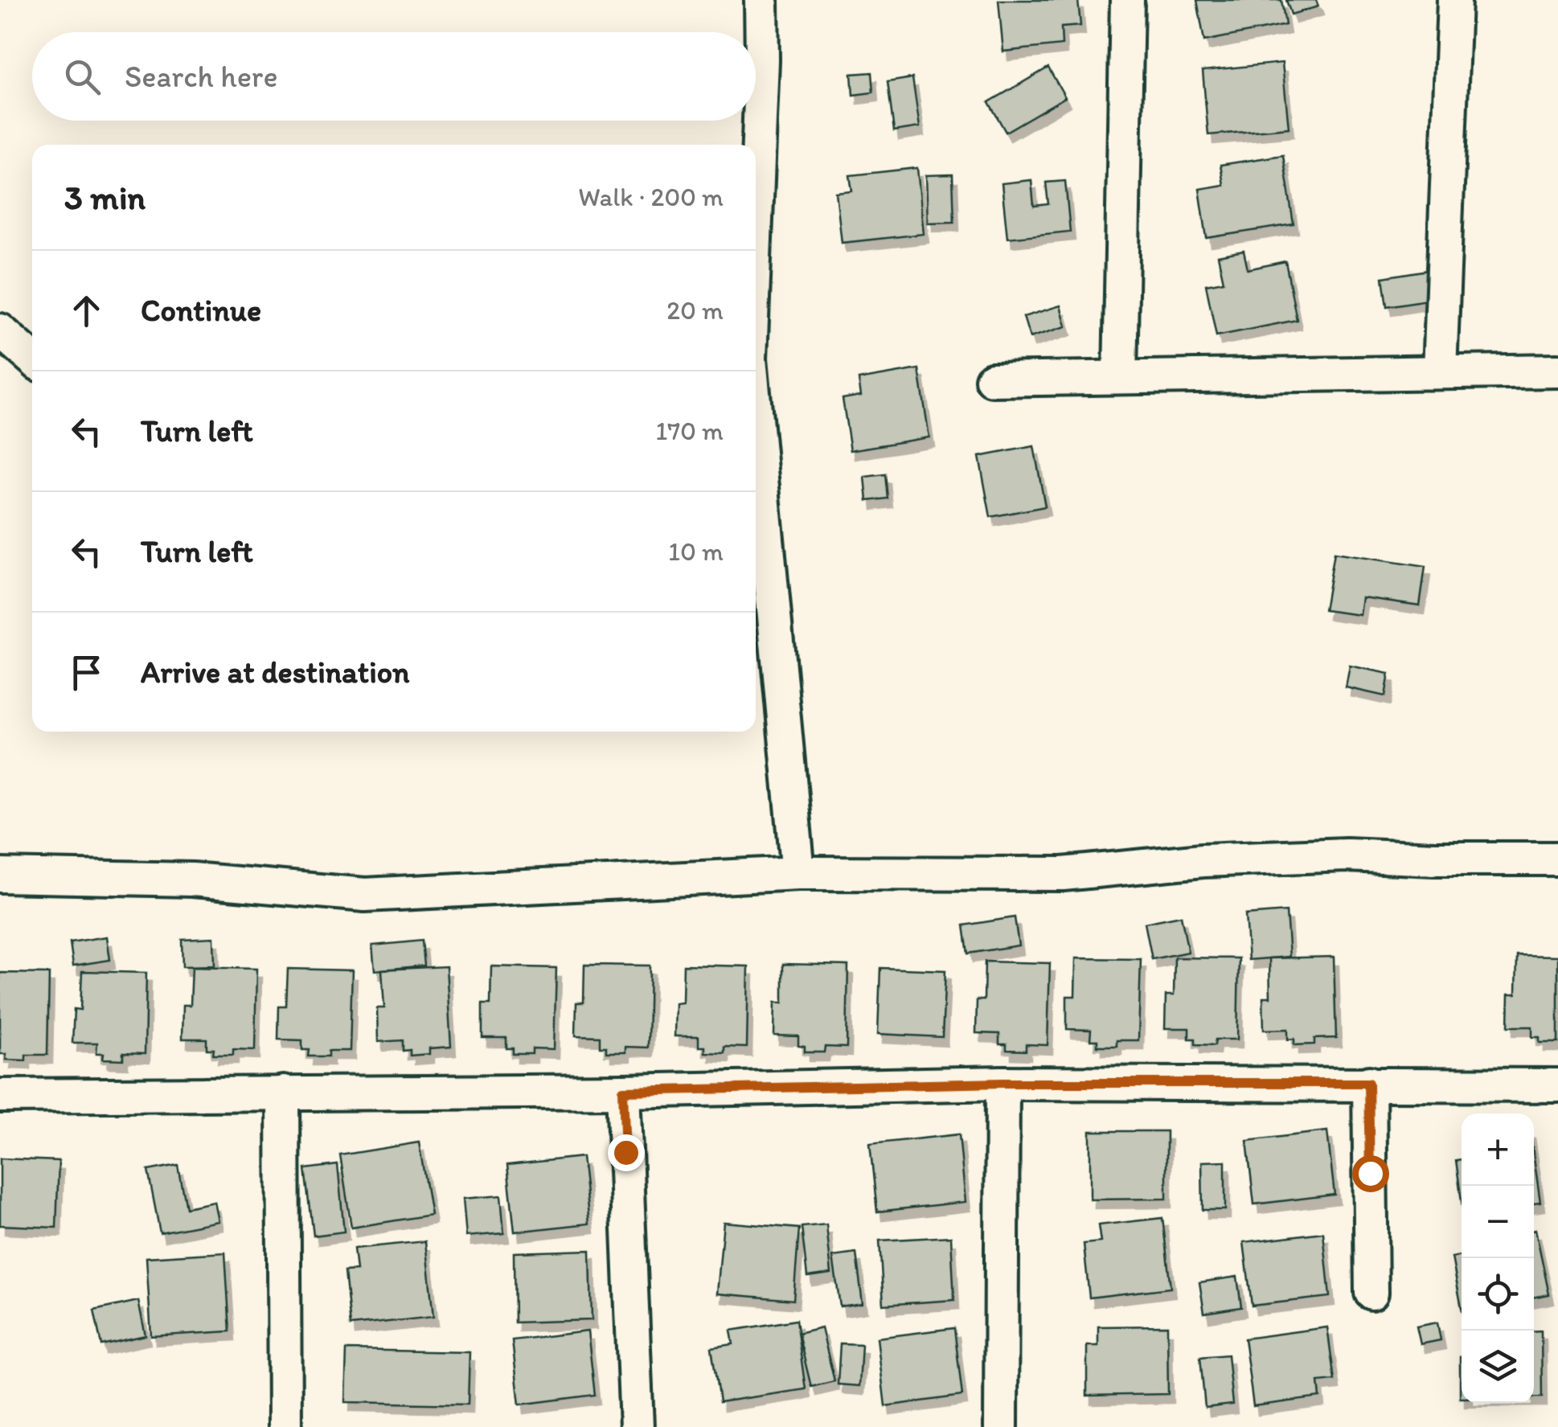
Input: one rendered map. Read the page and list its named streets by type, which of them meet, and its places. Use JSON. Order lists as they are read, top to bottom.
{
  "page": {
    "search": "Search here",
    "heading": ["3 min", "Walk · 200 m"],
    "list": [
      ["Continue", "20 m"],
      ["Turn left", "170 m"],
      ["Turn left", "10 m"],
      "Arrive at destination"
    ],
    "map_buttons": ["+", "−"]
  }
}
